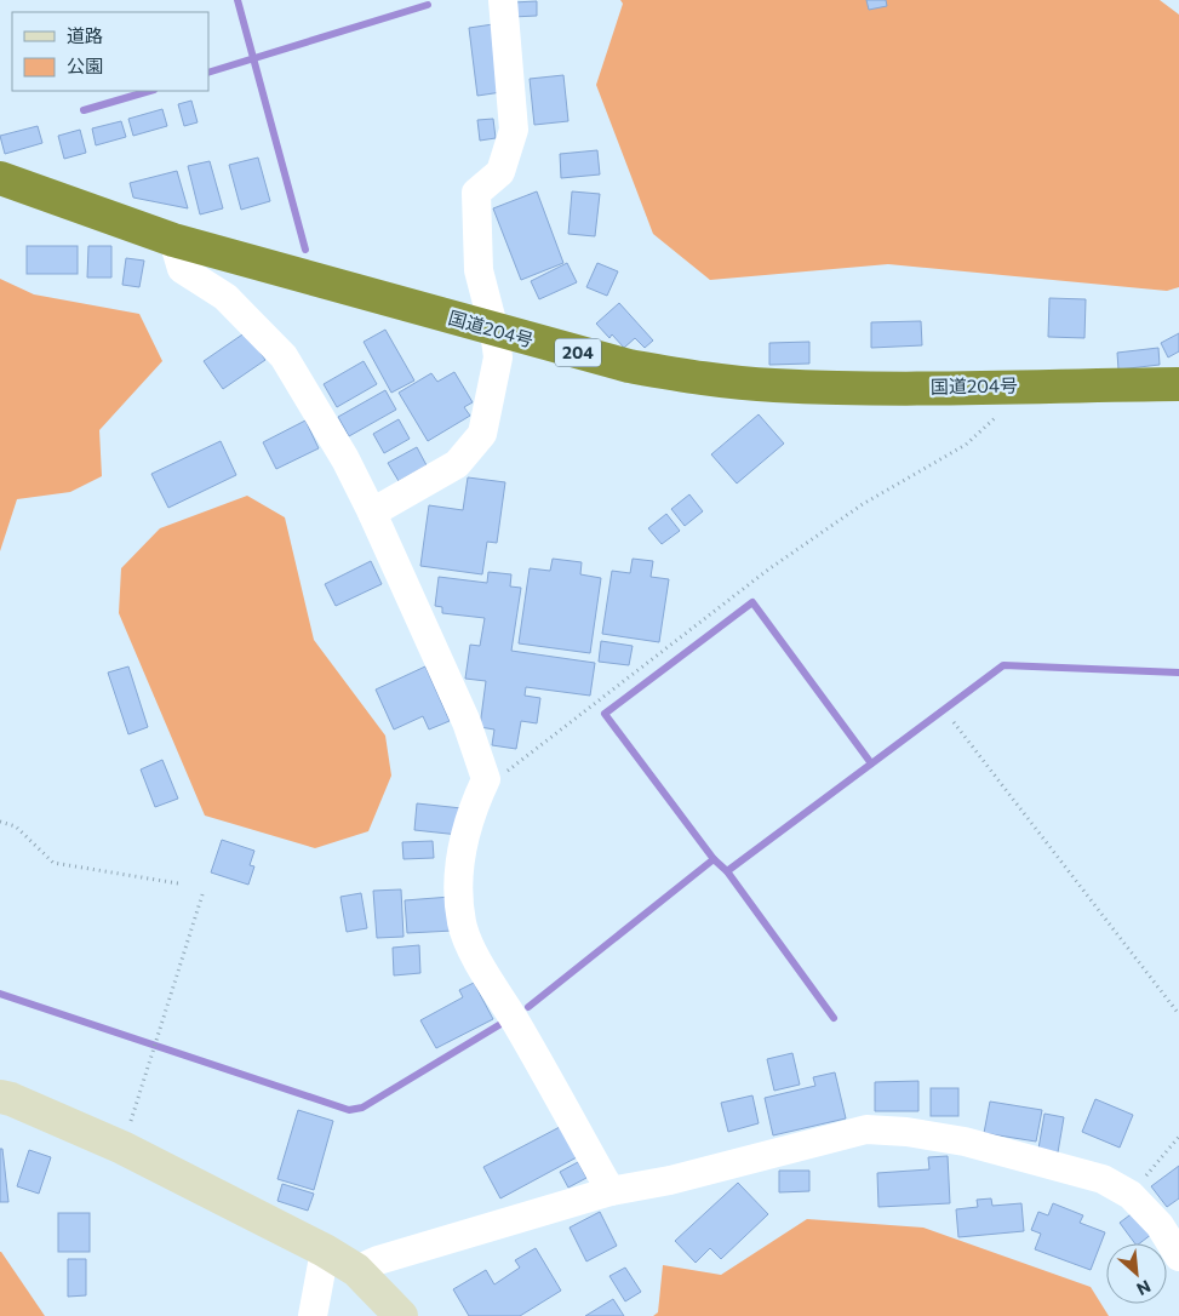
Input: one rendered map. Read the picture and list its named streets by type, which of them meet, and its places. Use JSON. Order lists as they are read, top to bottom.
{
  "streets": {
    "highway": ["国道204号", "204"]
  },
  "legend": ["道路", "公園"],
  "north": "bottom right"
}
